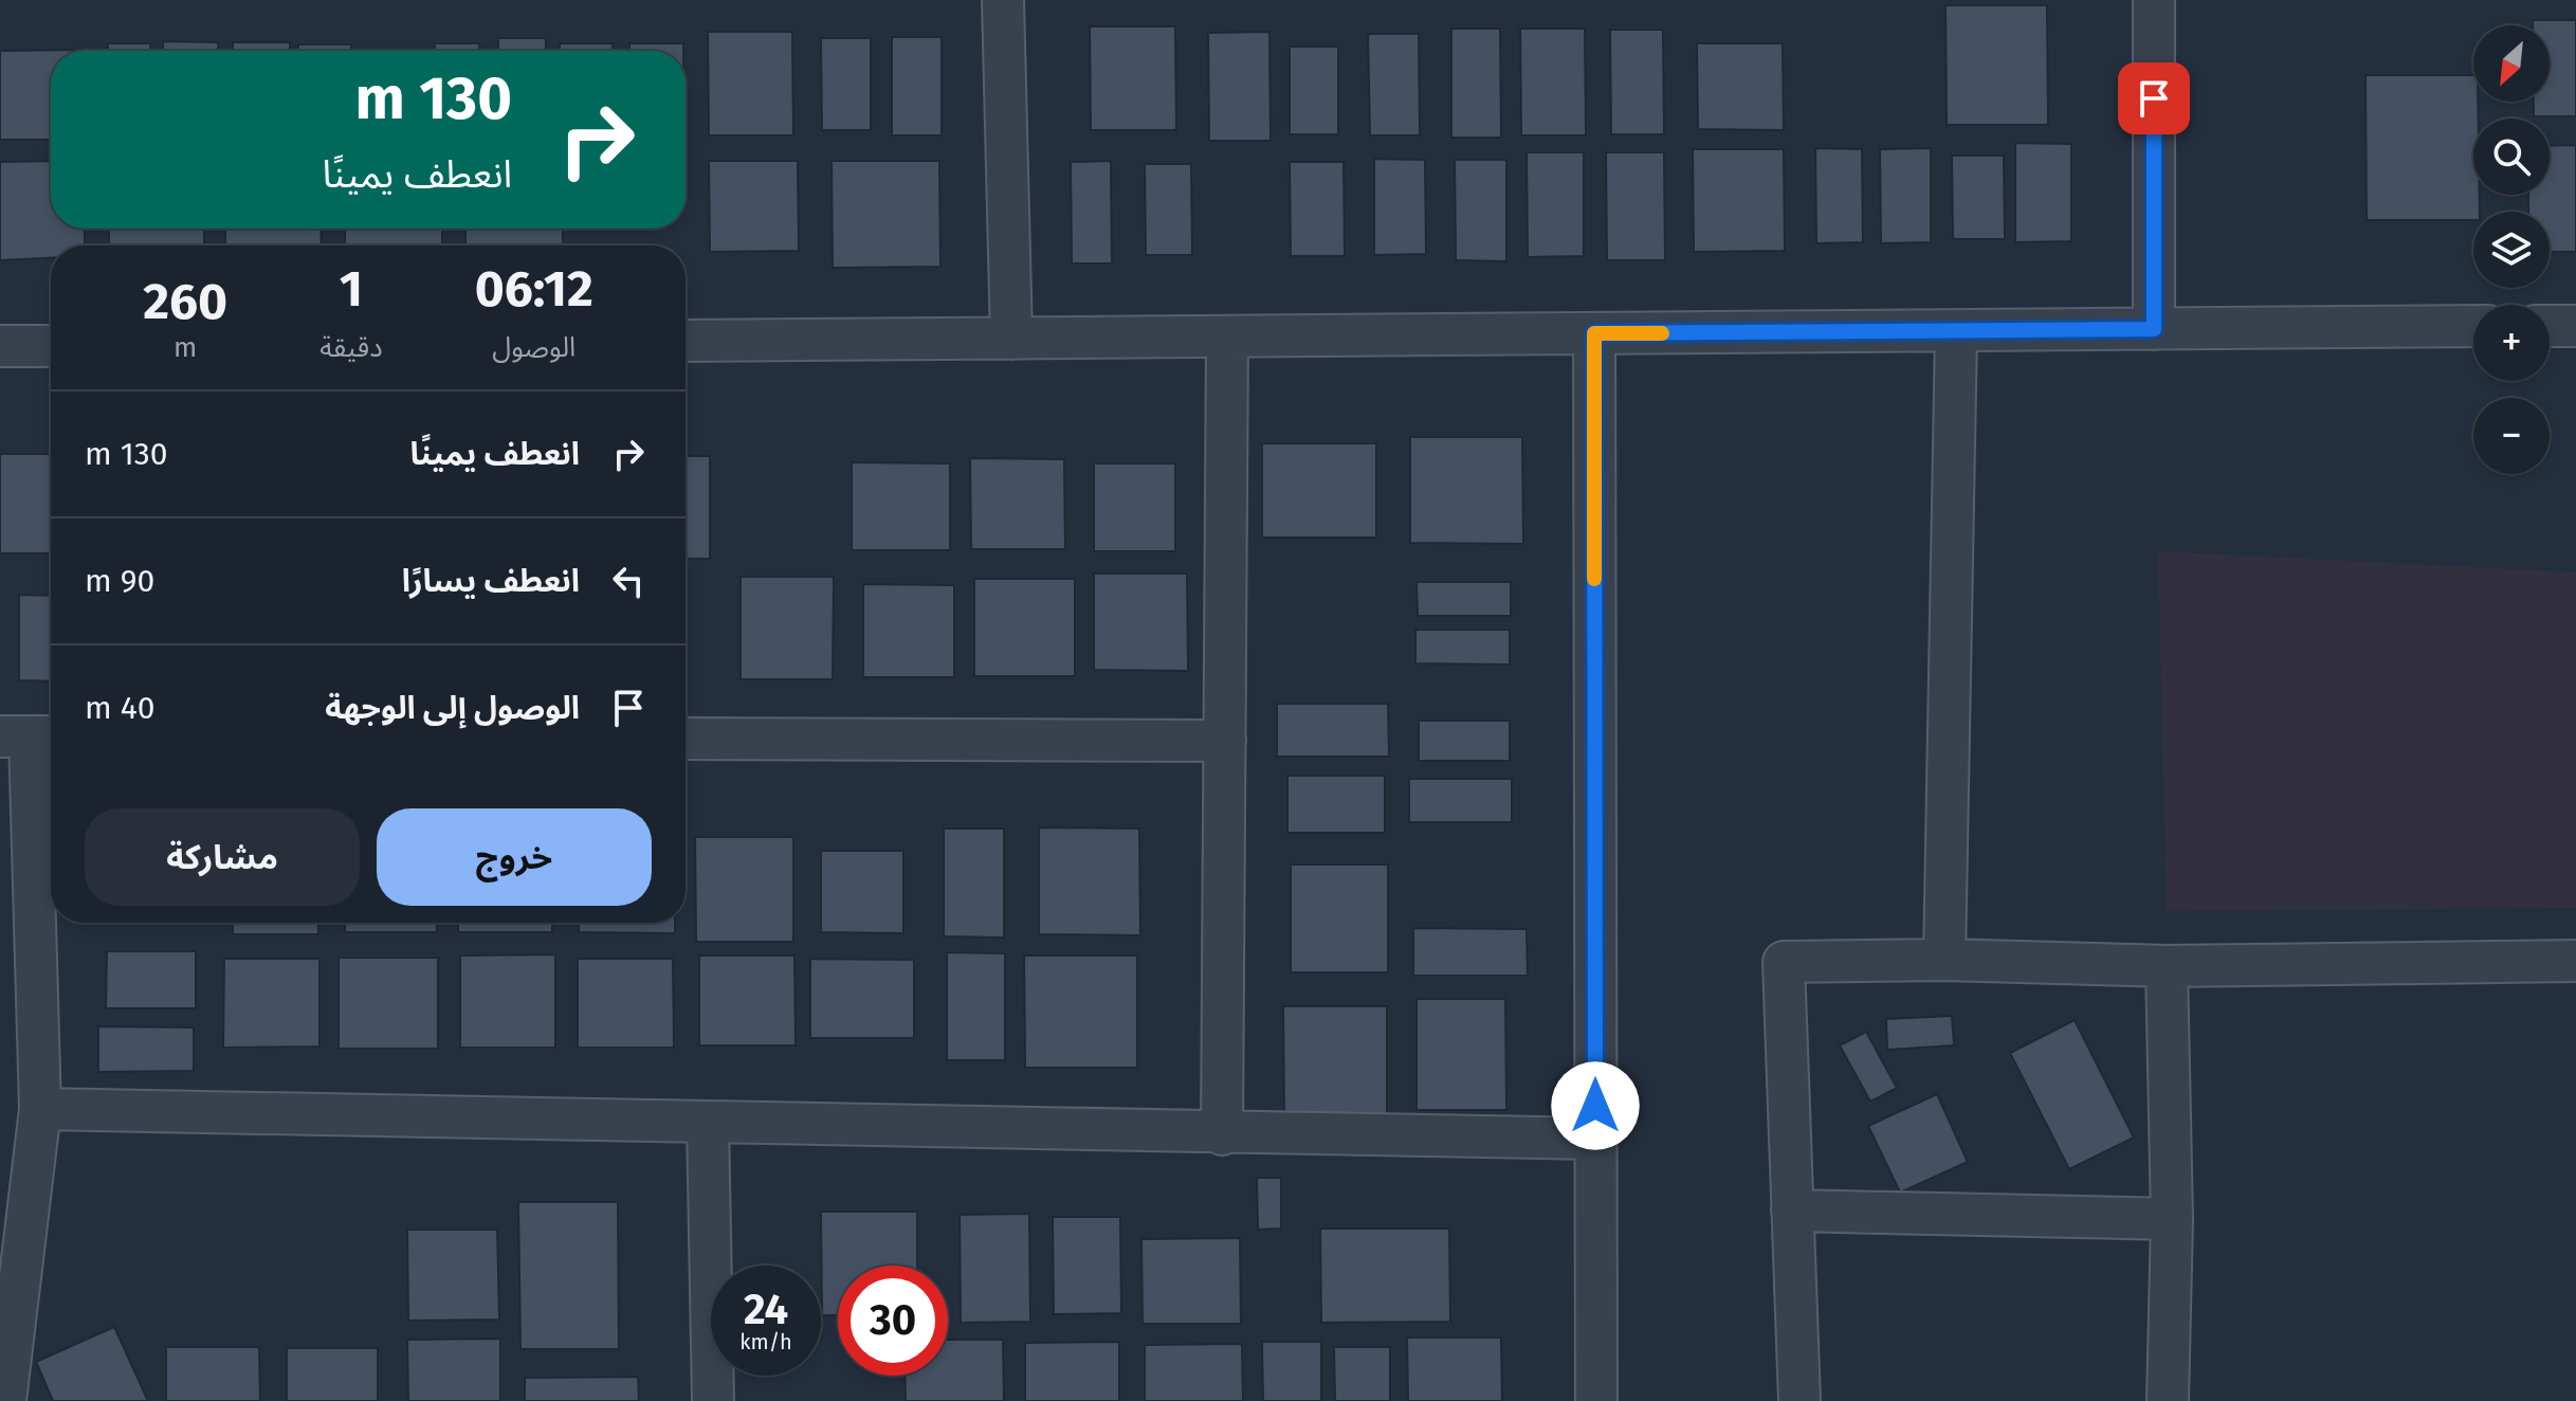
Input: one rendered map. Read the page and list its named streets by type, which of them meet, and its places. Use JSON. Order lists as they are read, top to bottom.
{
  "north": "bottom left",
  "page": {
    "map_buttons": ["+", "−"],
    "turn": ["130 m", "انعطف يمينًا"],
    "eta": [
      "06:12",
      "الوصول",
      "1",
      "دقيقة",
      "260",
      "m"
    ],
    "list": [
      {
        "name": "انعطف يمينًا",
        "value": "130 m"
      },
      {
        "name": "انعطف يسارًا",
        "value": "90 m"
      },
      {
        "name": "الوصول إلى الوجهة",
        "value": "40 m"
      }
    ],
    "buttons": ["خروج", "مشاركة"],
    "speed": "24 km/h",
    "limit": "30"
  }
}
